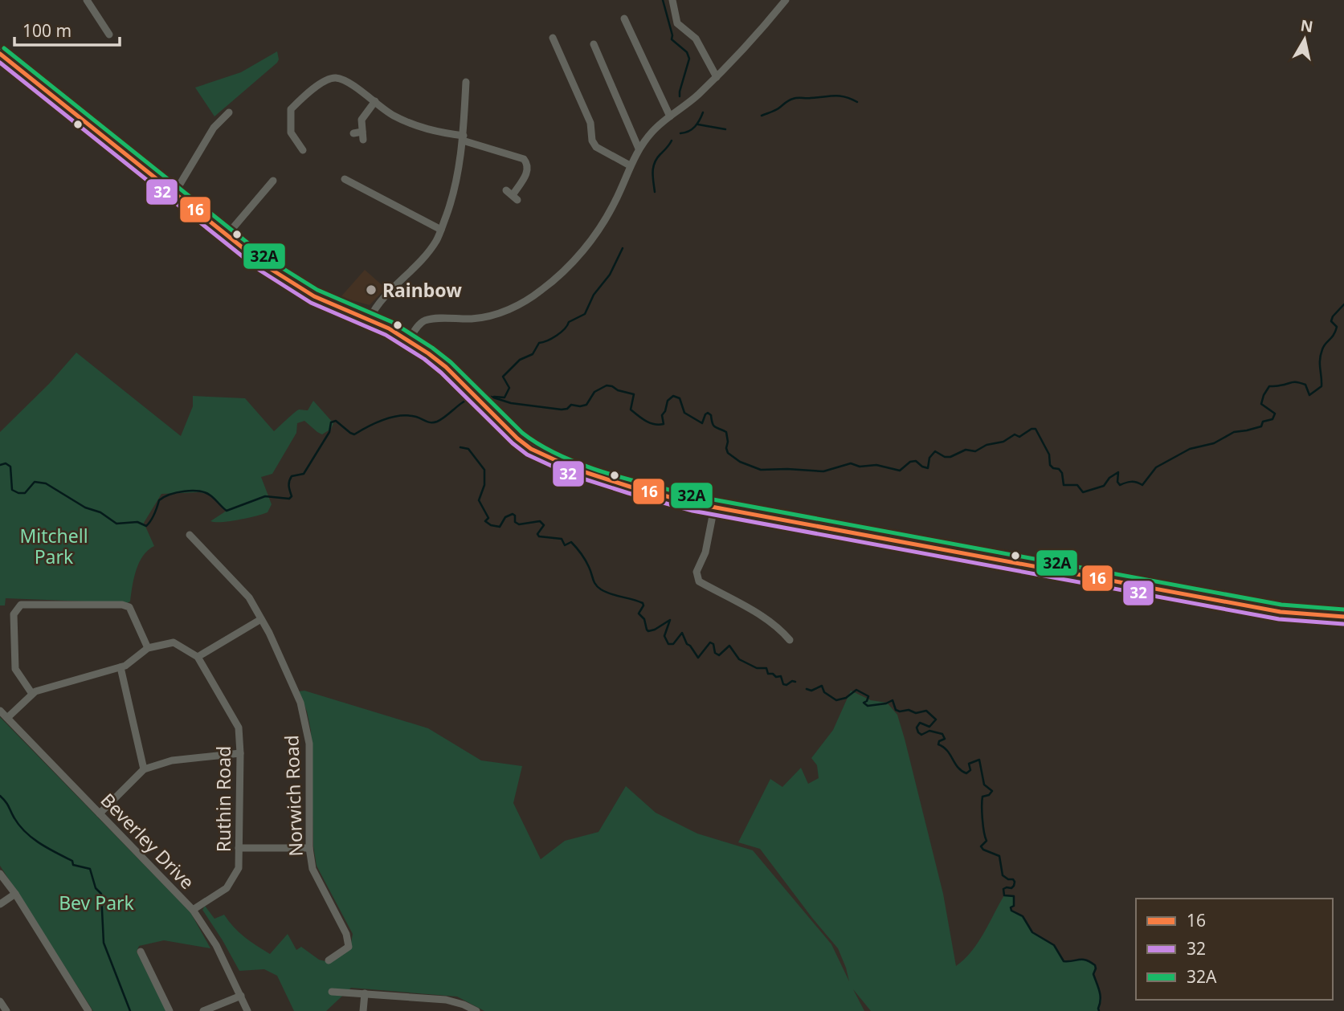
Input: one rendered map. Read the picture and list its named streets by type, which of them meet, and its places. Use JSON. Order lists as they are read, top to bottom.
{
  "streets": {
    "street": ["Norwich Road", "Ruthin Road", "Beverley Drive"]
  },
  "crossings": [
    ["Ruthin Road", "Beverley Drive"]
  ],
  "parks": ["Mitchell Park", "Bev Park"],
  "places": ["Rainbow"],
  "lines": ["transit line 32A", "transit line 16", "transit line 32"],
  "legend": ["16", "32", "32A"],
  "scale_bar": "100 m",
  "north": "top"
}
